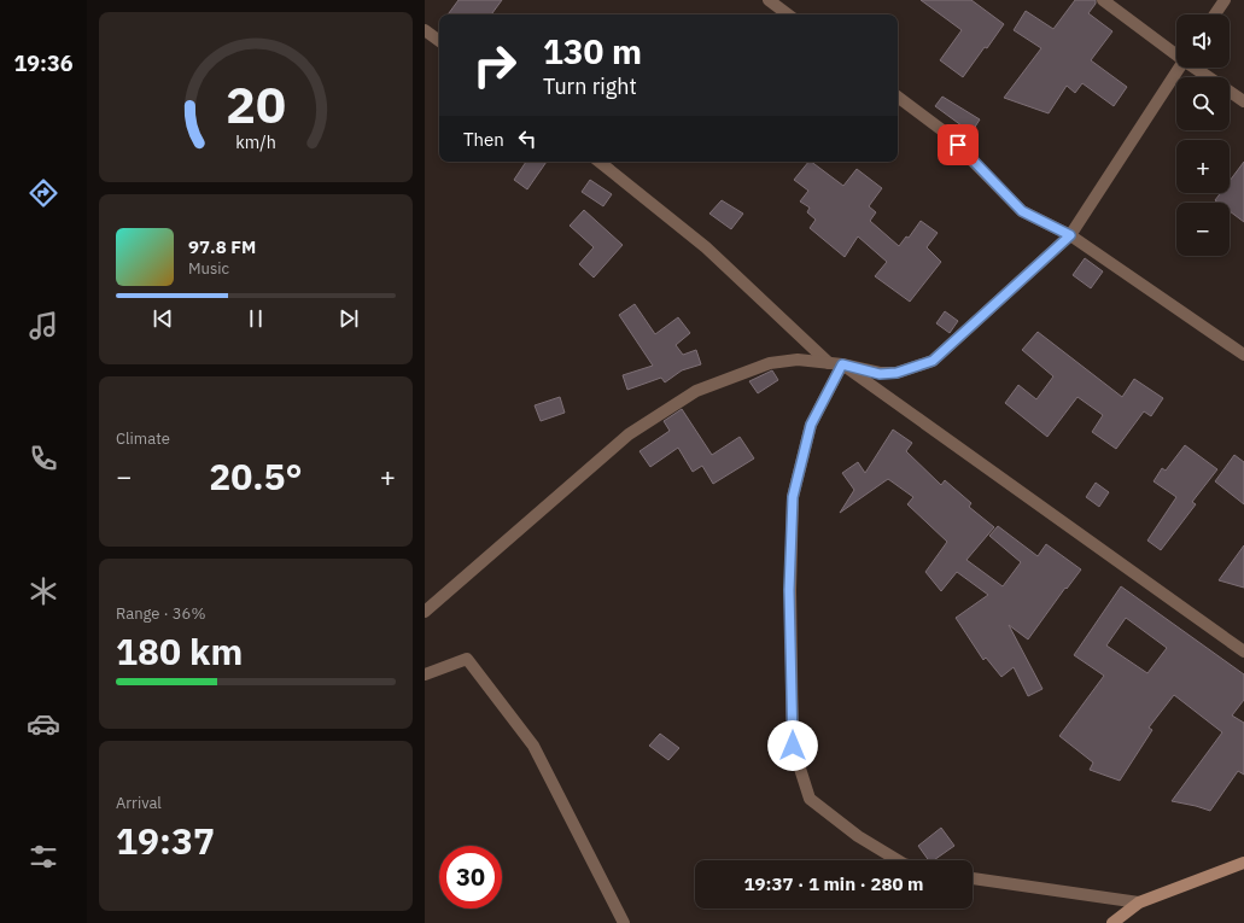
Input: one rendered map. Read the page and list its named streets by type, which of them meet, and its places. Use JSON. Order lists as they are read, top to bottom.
{
  "page": {
    "tabs": "19:36",
    "map_buttons": ["+", "−"],
    "turn": ["130 m", "Turn right"],
    "then": "Then",
    "song": ["97.8 FM", "Music"],
    "tile": [
      "Climate",
      ["Range · 36%", "180 km"],
      ["Arrival", "19:37"]
    ],
    "heat": ["−", "20.5°", "+"],
    "limit": "30",
    "trip": "19:37 · 1 min · 280 m",
    "gauge": ["20", "km/h"]
  }
}
